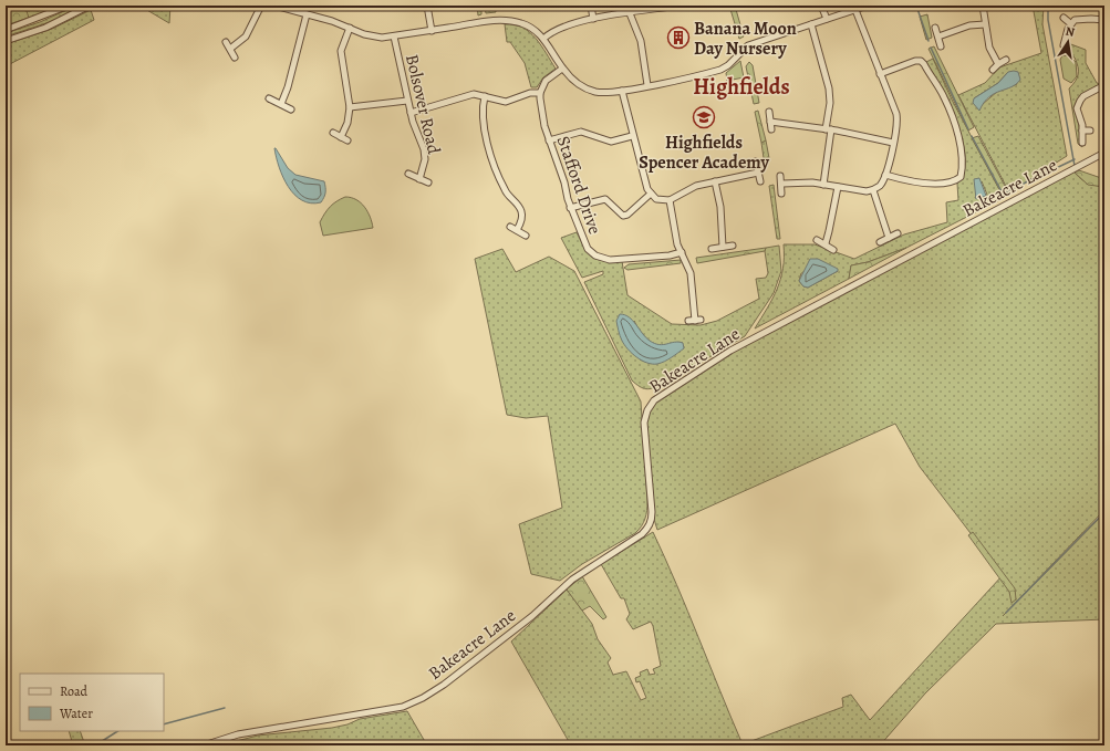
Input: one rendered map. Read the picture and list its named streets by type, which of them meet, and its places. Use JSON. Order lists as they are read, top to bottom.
{
  "streets": {
    "street": ["Bolsover Road", "Stafford Drive", "Bakeacre Lane"]
  },
  "districts": ["Highfields"],
  "places": {
    "building": ["Banana Moon Day Nursery"],
    "school or university": ["Highfields Spencer Academy"]
  },
  "legend": ["Road", "Water"],
  "north": "top"
}
